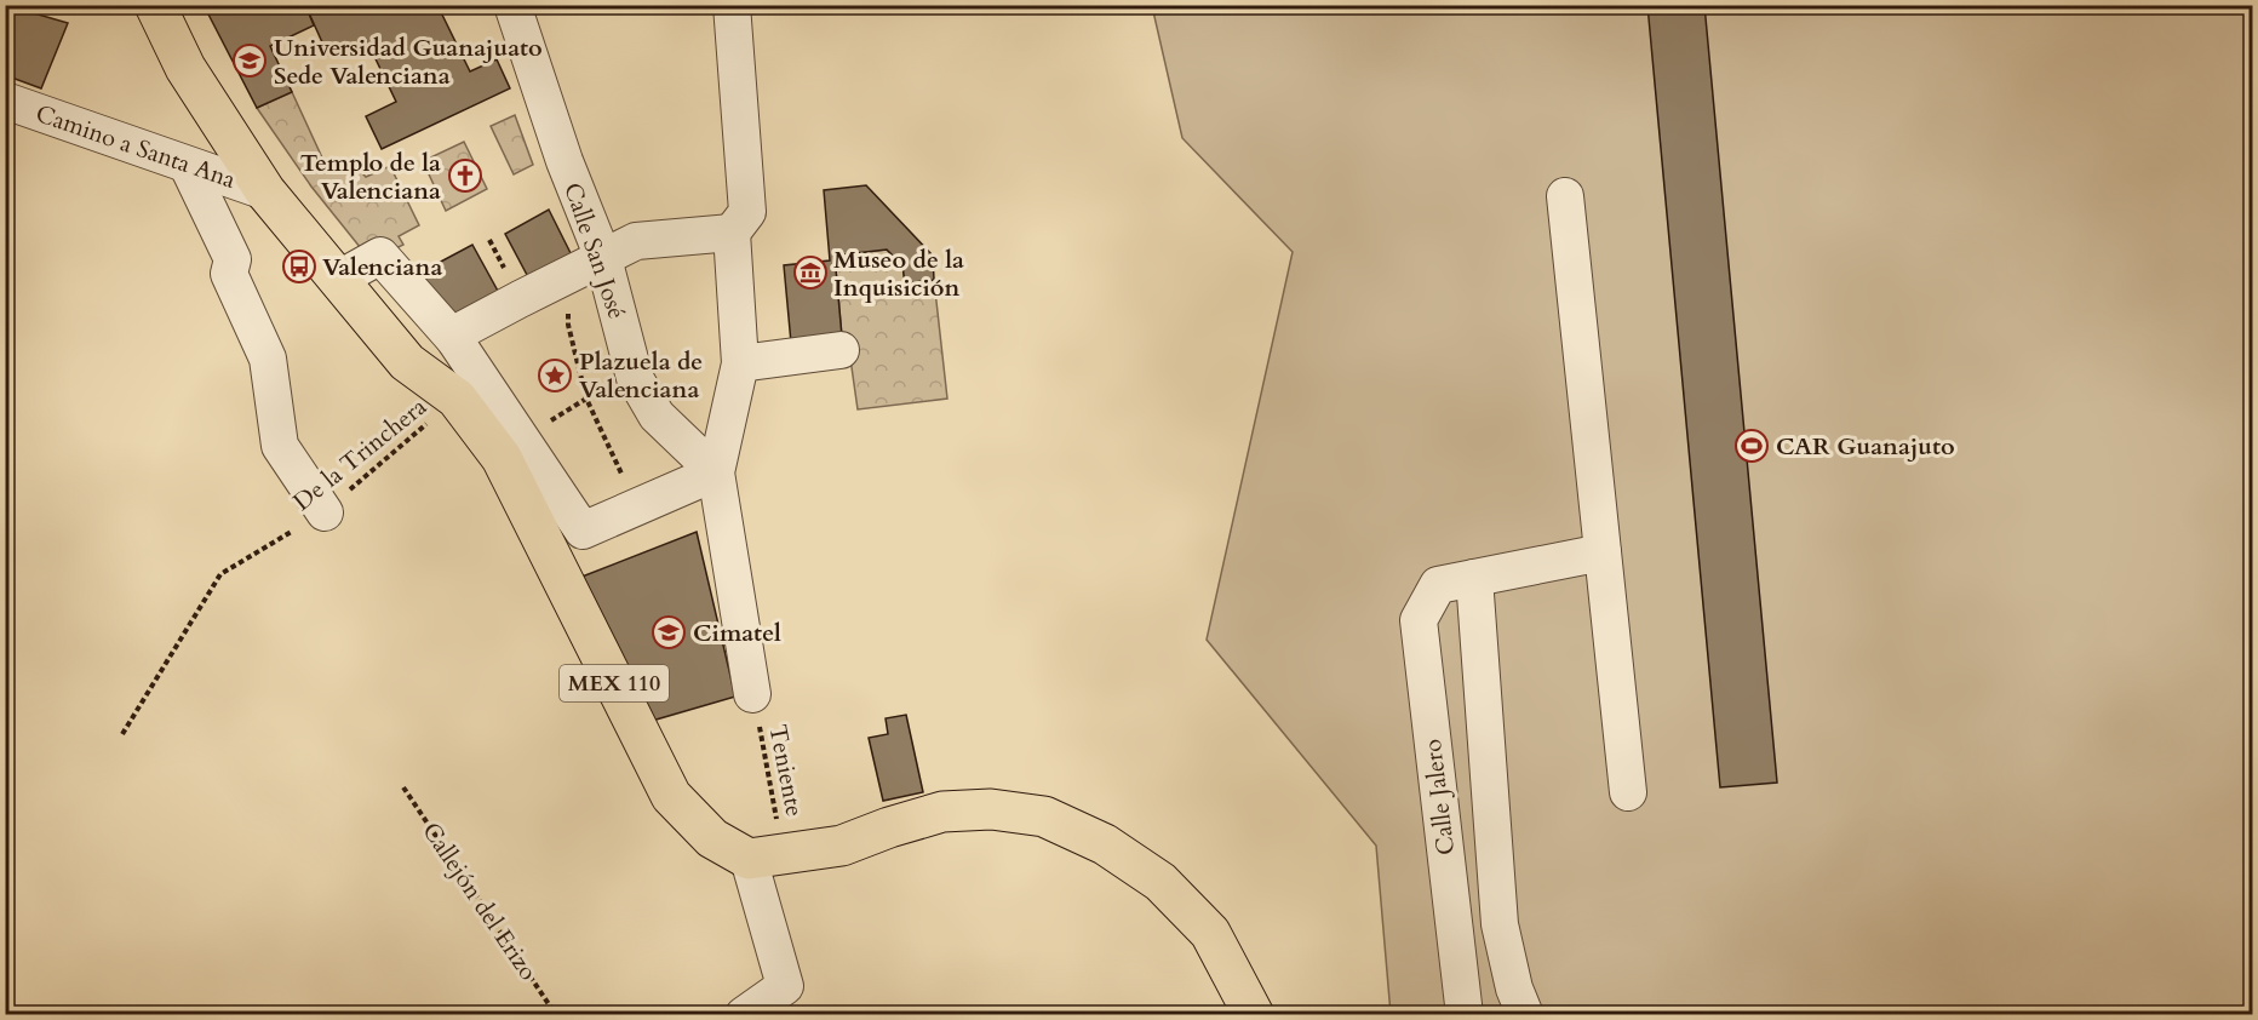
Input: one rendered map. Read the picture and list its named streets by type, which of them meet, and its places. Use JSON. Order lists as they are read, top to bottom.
{
  "streets": {
    "main road": ["MEX 110"],
    "street": ["Camino a Santa Ana", "Calle San José", "Calle Jalero"],
    "path": ["De la Trinchera", "Teniente", "Callejón del Erizo"]
  },
  "crossings": [
    ["Camino a Santa Ana", "MEX 110"],
    ["De la Trinchera", "MEX 110"],
    ["MEX 110", "Teniente"]
  ],
  "places": {
    "school or university": ["Universidad Guanajuato Sede Valenciana", "Cimatel"],
    "church": ["Templo de la Valenciana"],
    "bus stop": ["Valenciana"],
    "museum": ["Museo de la Inquisición"],
    "place": ["Plazuela de Valenciana"],
    "sports": ["CAR Guanajuto"]
  }
}
